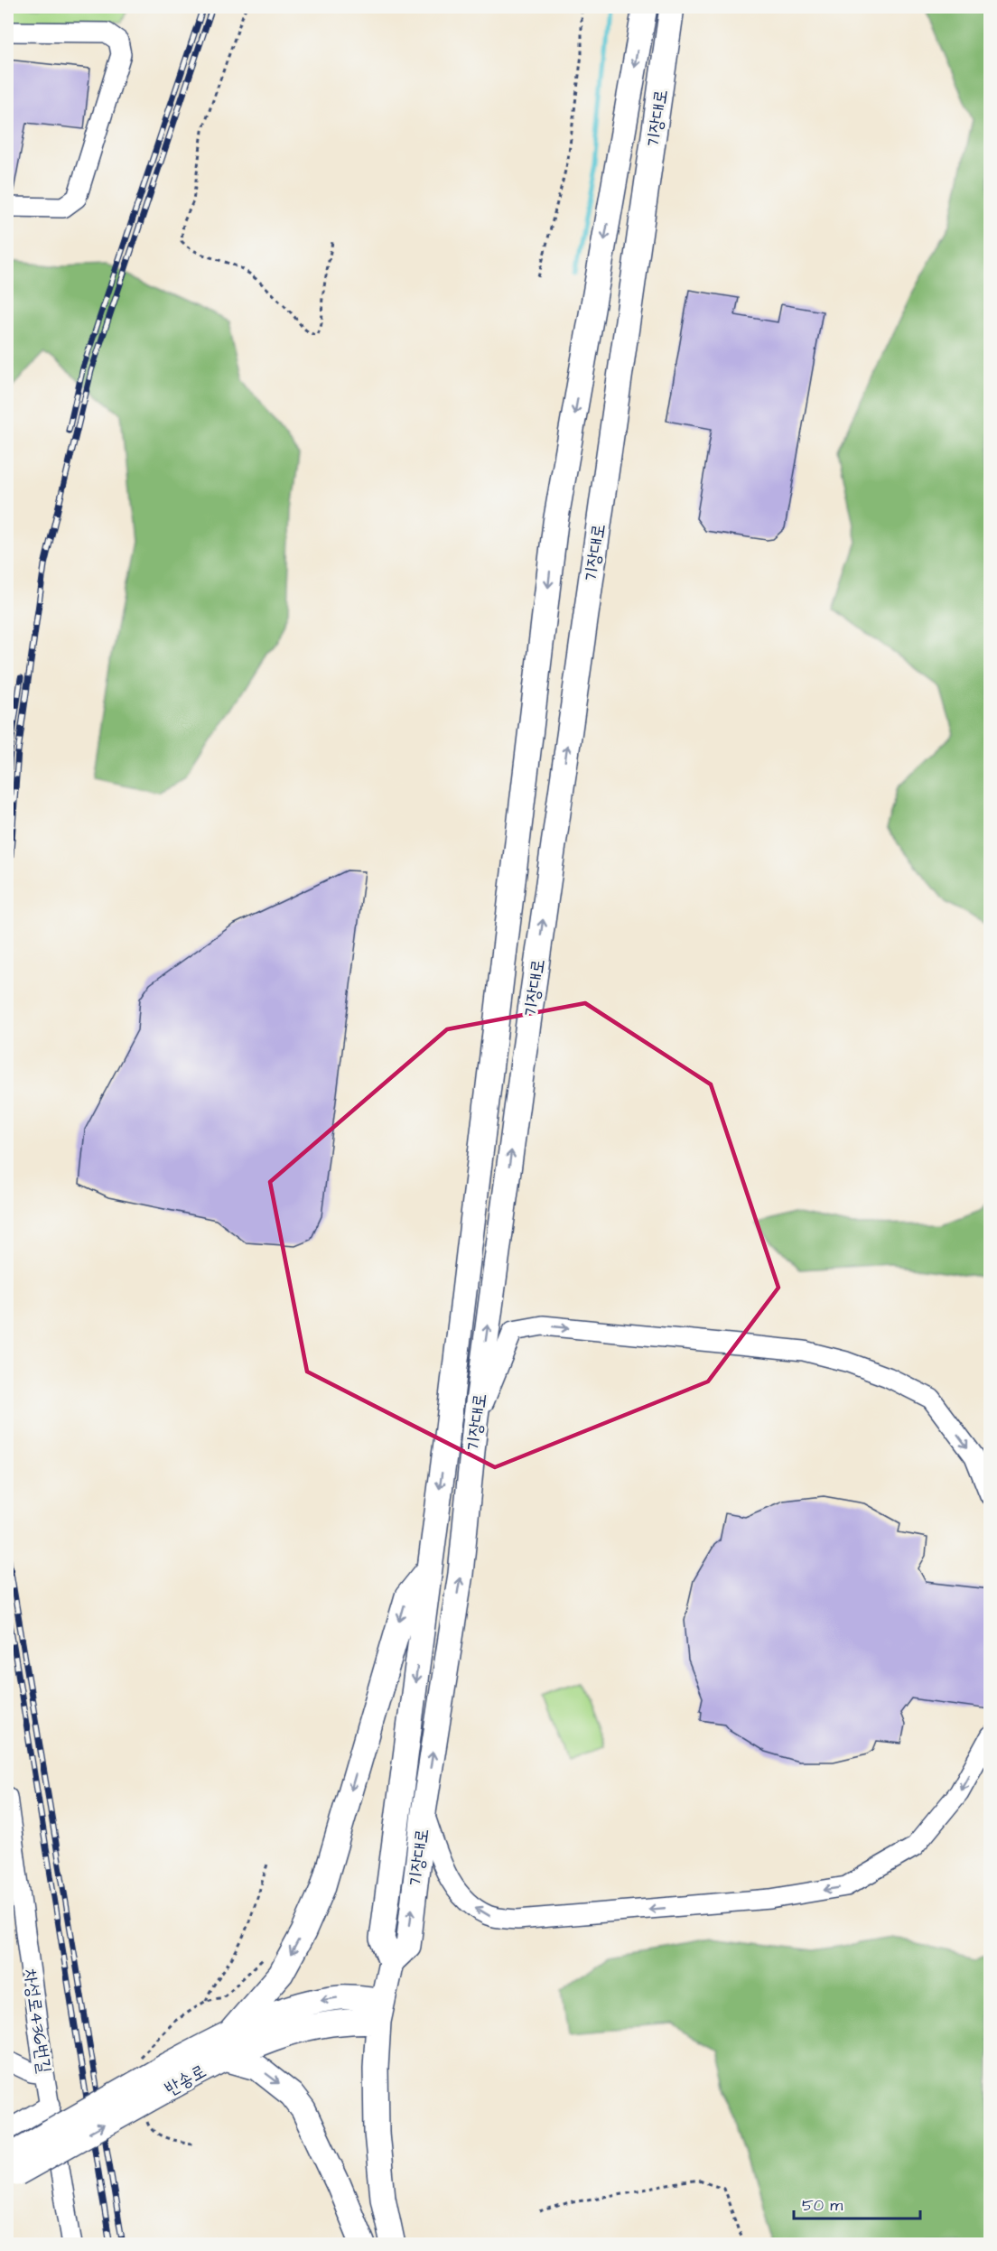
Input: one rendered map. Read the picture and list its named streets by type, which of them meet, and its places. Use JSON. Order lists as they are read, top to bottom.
{
  "streets": {
    "main road": ["기장대로", "반송로"],
    "street": ["차성로436번길"]
  },
  "crossings": [
    ["기장대로", "반송로"]
  ],
  "scale_bar": "50 m"
}
